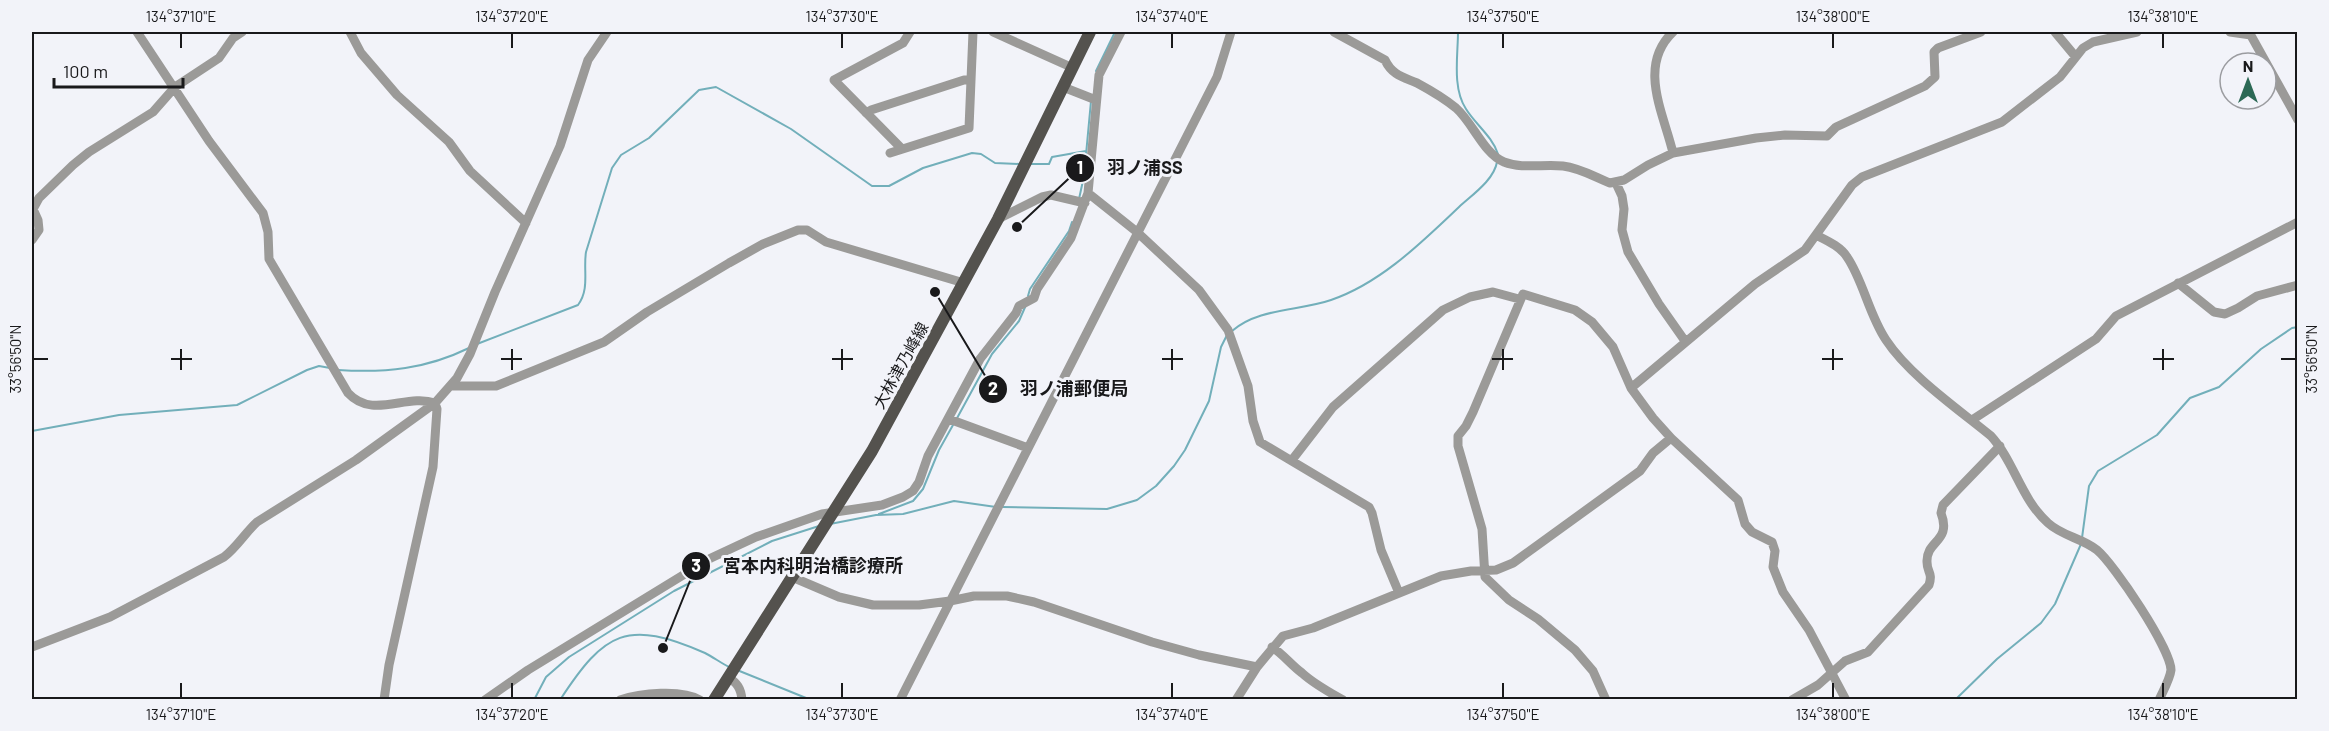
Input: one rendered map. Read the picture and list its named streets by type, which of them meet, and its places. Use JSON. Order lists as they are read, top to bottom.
{
  "streets": {
    "main road": ["大林津乃峰線"]
  },
  "places": ["羽ノ浦SS", "羽ノ浦郵便局", "宮本内科明治橋診療所"],
  "scale_bar": "100 m",
  "north": "top",
  "coordinates": [
    "134°37'10\"E",
    "134°37'20\"E",
    "134°37'30\"E",
    "134°37'40\"E",
    "134°37'50\"E",
    "134°38'00\"E",
    "134°38'10\"E",
    "33°56'50\"N"
  ]
}
